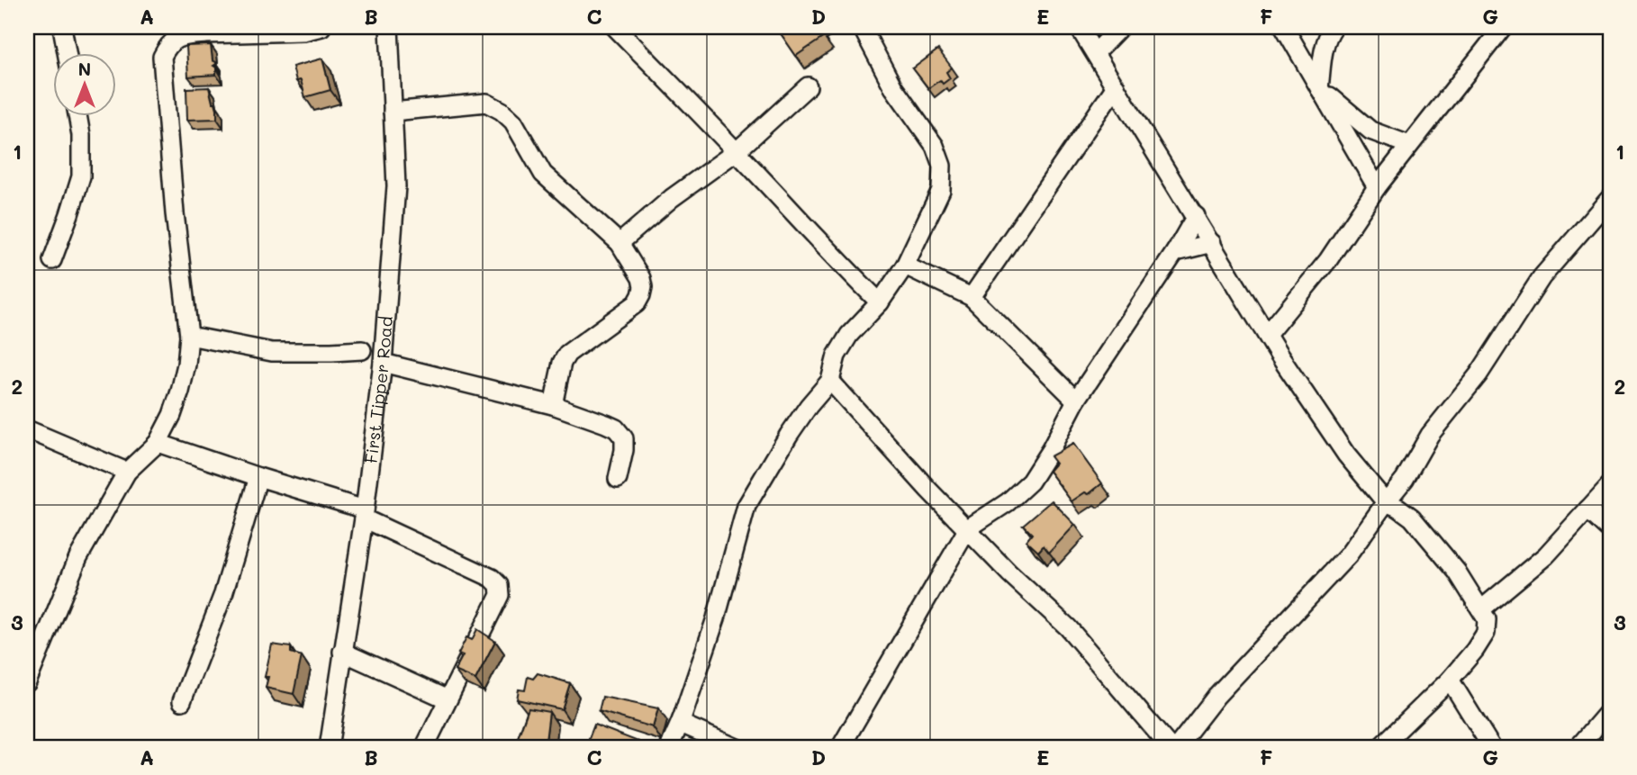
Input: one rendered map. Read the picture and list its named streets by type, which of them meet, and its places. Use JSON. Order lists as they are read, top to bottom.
{
  "streets": {
    "street": ["First Tipper Road"]
  },
  "north": "top",
  "grid": {
    "columns": [
      "A",
      "B",
      "C",
      "D",
      "E",
      "F",
      "G"
    ],
    "rows": ["1", "2", "3"]
  }
}
